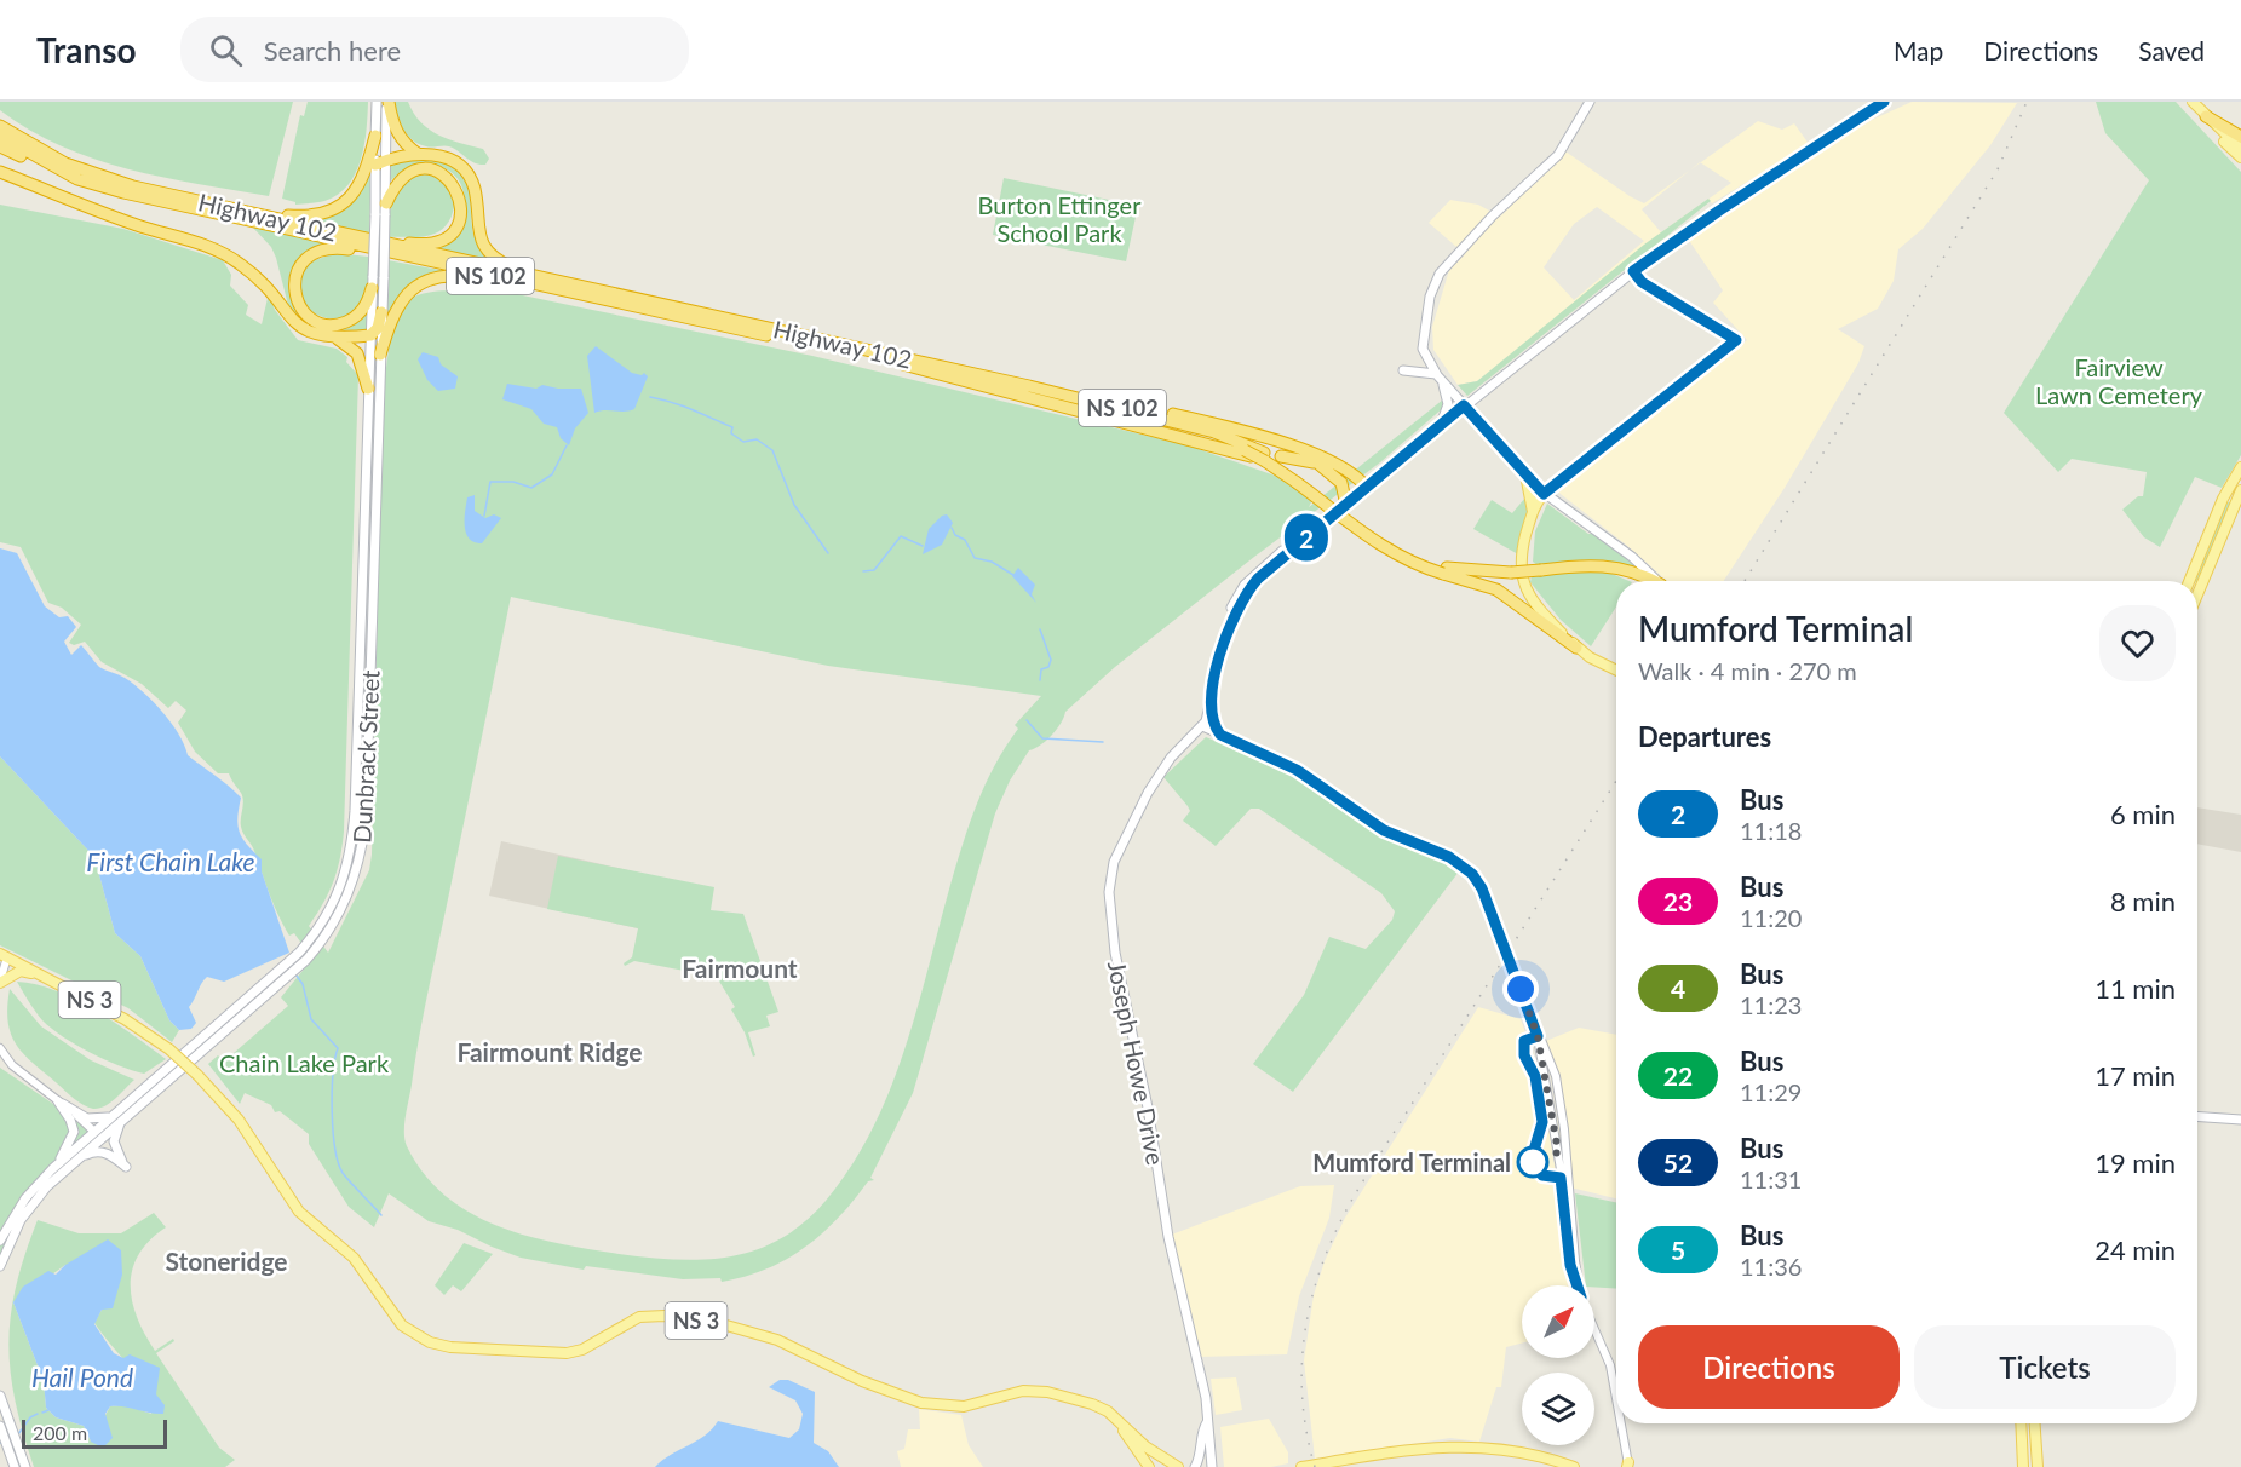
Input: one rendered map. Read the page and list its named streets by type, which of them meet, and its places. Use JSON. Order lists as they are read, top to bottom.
{
  "streets": {
    "highway": ["Highway 102", "NS 102"],
    "main road": ["Dunbrack Street", "NS 3", "Joseph Howe Drive"]
  },
  "districts": ["Fairmount", "Fairmount Ridge", "Stoneridge"],
  "water": ["First Chain Lake", "Hail Pond"],
  "parks": ["Burton Ettinger School Park", "Fairview Lawn Cemetery", "Chain Lake Park"],
  "places": ["Mumford Terminal"],
  "lines": ["bus line 2"],
  "scale_bar": "200 m",
  "north": "top right",
  "page": {
    "header": "Transo",
    "search": "Search here",
    "nav": ["Map", "Directions", "Saved"],
    "on_map": "2",
    "heading": [
      ["Mumford Terminal", "Walk · 4 min · 270 m"],
      "Departures"
    ],
    "list": [
      {
        "mark": "2",
        "name": "Bus",
        "note": "11:18",
        "value": "6 min"
      },
      {
        "mark": "23",
        "name": "Bus",
        "note": "11:20",
        "value": "8 min"
      },
      {
        "mark": "4",
        "name": "Bus",
        "note": "11:23",
        "value": "11 min"
      },
      {
        "mark": "22",
        "name": "Bus",
        "note": "11:29",
        "value": "17 min"
      },
      {
        "mark": "52",
        "name": "Bus",
        "note": "11:31",
        "value": "19 min"
      },
      {
        "mark": "5",
        "name": "Bus",
        "note": "11:36",
        "value": "24 min"
      }
    ],
    "buttons": ["Directions", "Tickets"],
    "scale": "200 m"
  }
}
